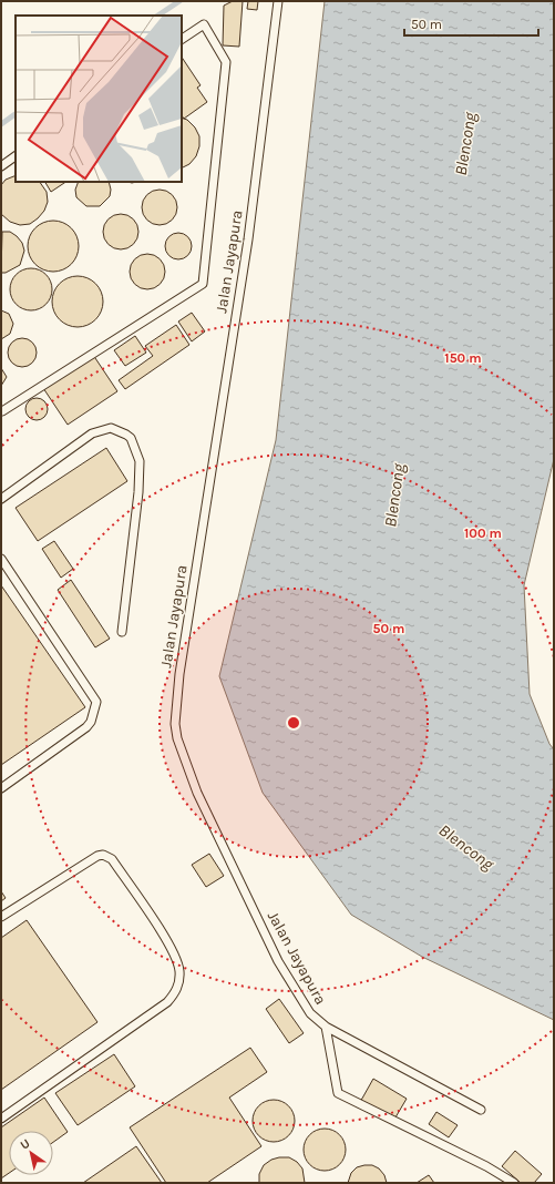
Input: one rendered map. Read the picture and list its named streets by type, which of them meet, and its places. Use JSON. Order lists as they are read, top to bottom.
{
  "streets": {
    "lane": ["Jalan Jayapura"]
  },
  "water": ["Blencong"],
  "scale_bar": "50 m",
  "north": "top left",
  "rings": ["150 m", "100 m", "50 m"]
}
